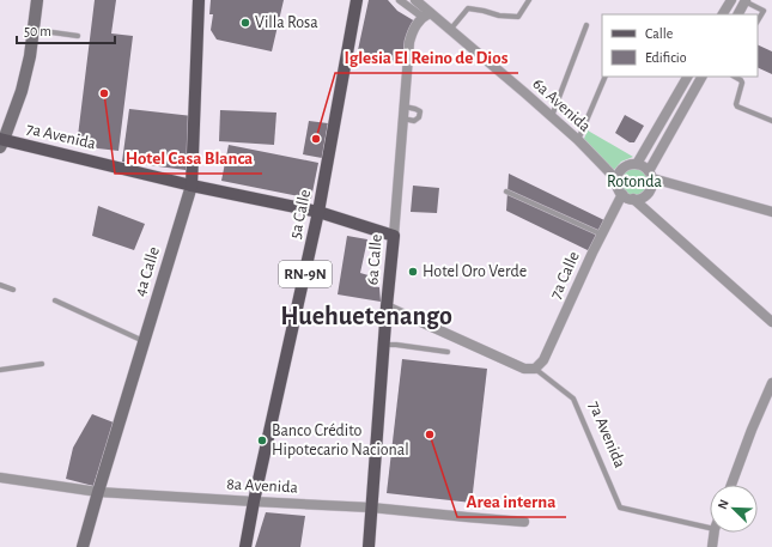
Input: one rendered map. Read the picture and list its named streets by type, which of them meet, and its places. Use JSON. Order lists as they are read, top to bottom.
{
  "streets": {
    "main road": [
      "7a Avenida",
      "5a Calle",
      "6a Calle",
      "4a Calle",
      "RN-9N"
    ],
    "street": ["6a Avenida", "7a Calle", "8a Avenida"]
  },
  "crossings": [
    ["6a Avenida", "6a Calle"],
    ["6a Avenida", "7a Calle"],
    ["7a Avenida", "5a Calle"],
    ["7a Avenida", "6a Calle"],
    ["7a Avenida", "4a Calle"],
    ["7a Avenida", "7a Calle"],
    ["5a Calle", "8a Avenida"],
    ["6a Calle", "8a Avenida"],
    ["4a Calle", "8a Avenida"]
  ],
  "districts": ["Huehuetenango"],
  "parks": ["Rotonda"],
  "places": [
    "Villa Rosa",
    "Hotel Casa Blanca",
    "Iglesia El Reino de Dios",
    "Hotel Oro Verde",
    "Area interna",
    "Banco Crédito Hipotecario Nacional"
  ],
  "legend": ["Calle", "Edificio"],
  "scale_bar": "50 m",
  "north": "top left"
}
